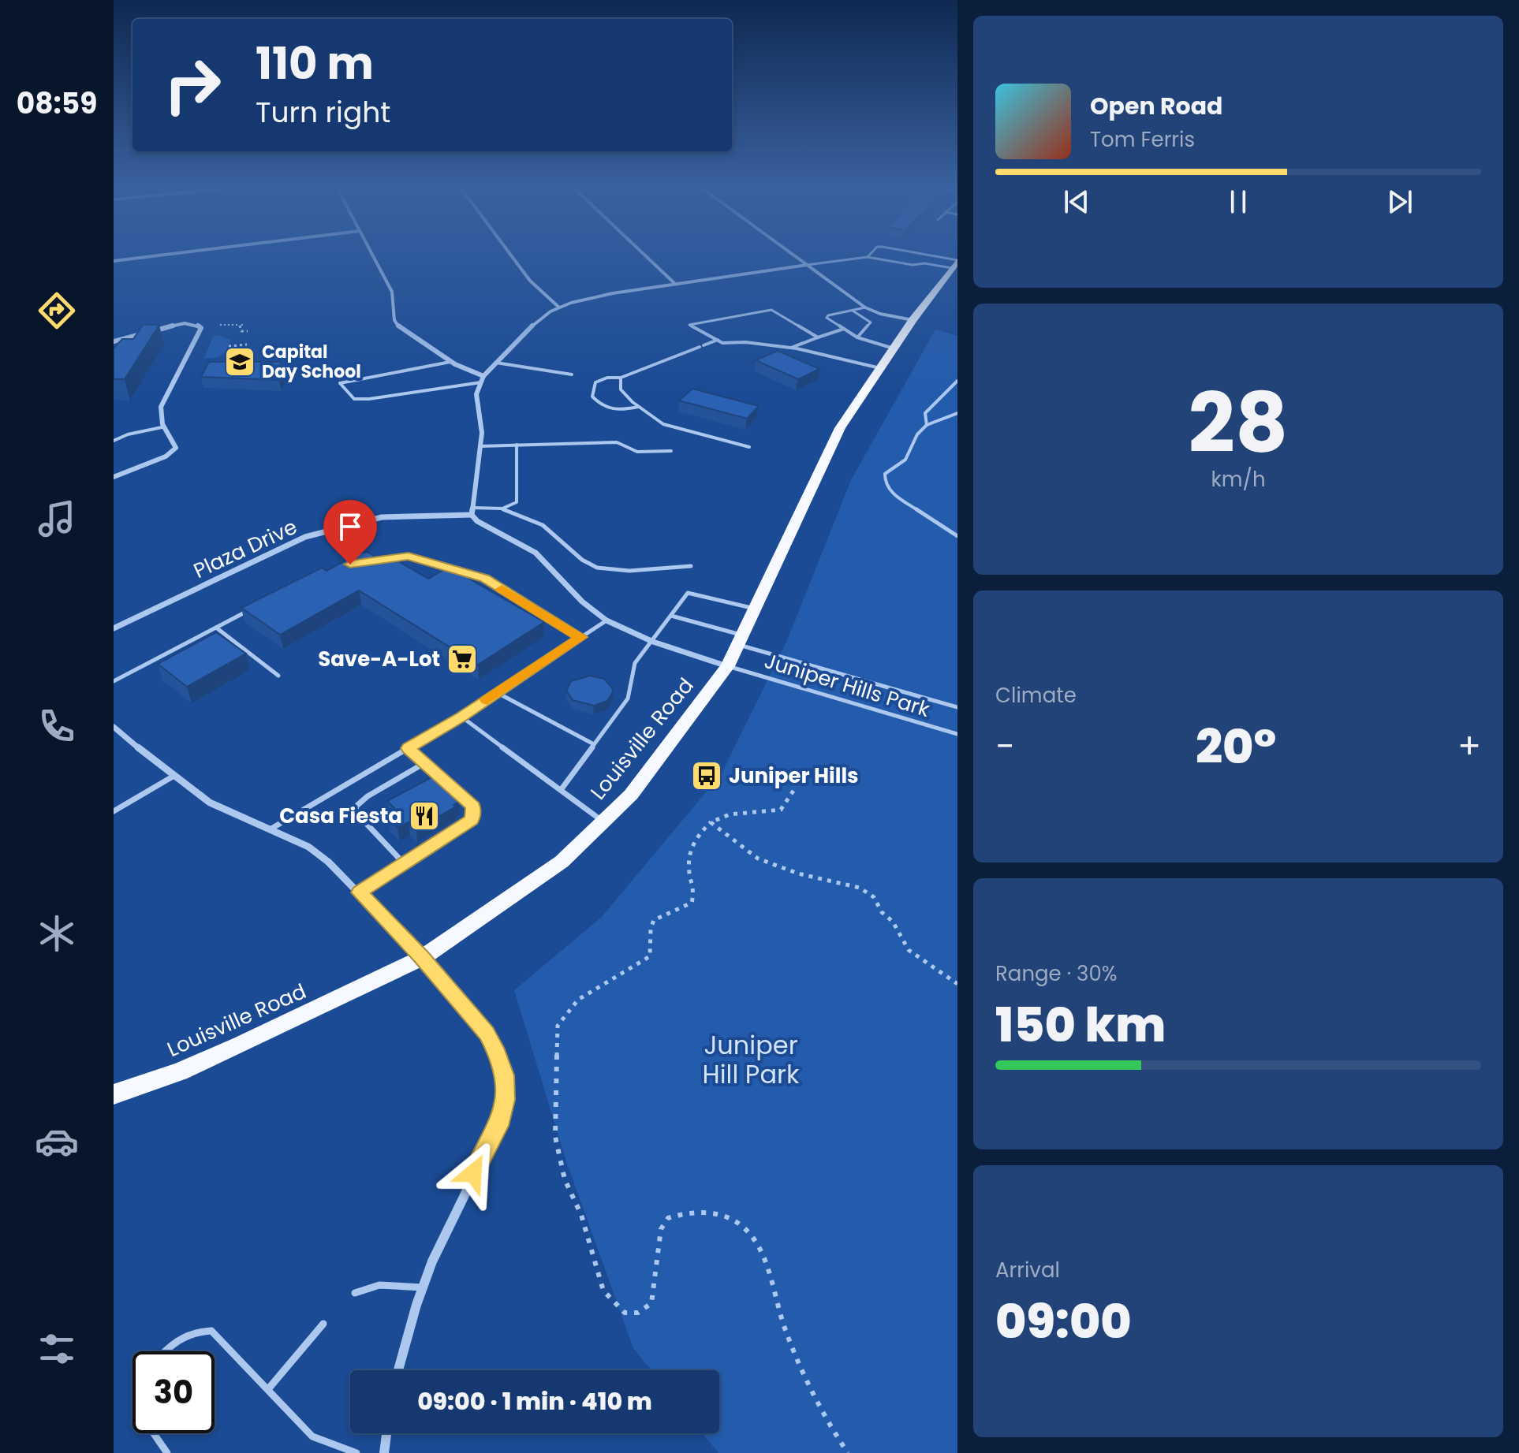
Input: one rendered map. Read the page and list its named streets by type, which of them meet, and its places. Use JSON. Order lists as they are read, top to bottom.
{
  "streets": {
    "main road": ["Louisville Road"],
    "street": ["Plaza Drive"],
    "lane": ["Juniper Hills Park"]
  },
  "crossings": [
    ["Juniper Hills Park", "Louisville Road"]
  ],
  "parks": ["Juniper Hill Park"],
  "places": {
    "school or university": ["Capital Day School"],
    "supermarket": ["Save-A-Lot"],
    "bus stop": ["Juniper Hills"],
    "restaurant": ["Casa Fiesta"]
  },
  "page": {
    "tabs": "08:59",
    "turn": ["110 m", "Turn right"],
    "song": ["Open Road", "Tom Ferris"],
    "tile": [
      ["28", "km/h"],
      "Climate",
      ["Range · 30%", "150 km"],
      ["Arrival", "09:00"]
    ],
    "heat": ["−", "20°", "+"],
    "limit": "30",
    "trip": "09:00 · 1 min · 410 m"
  }
}
